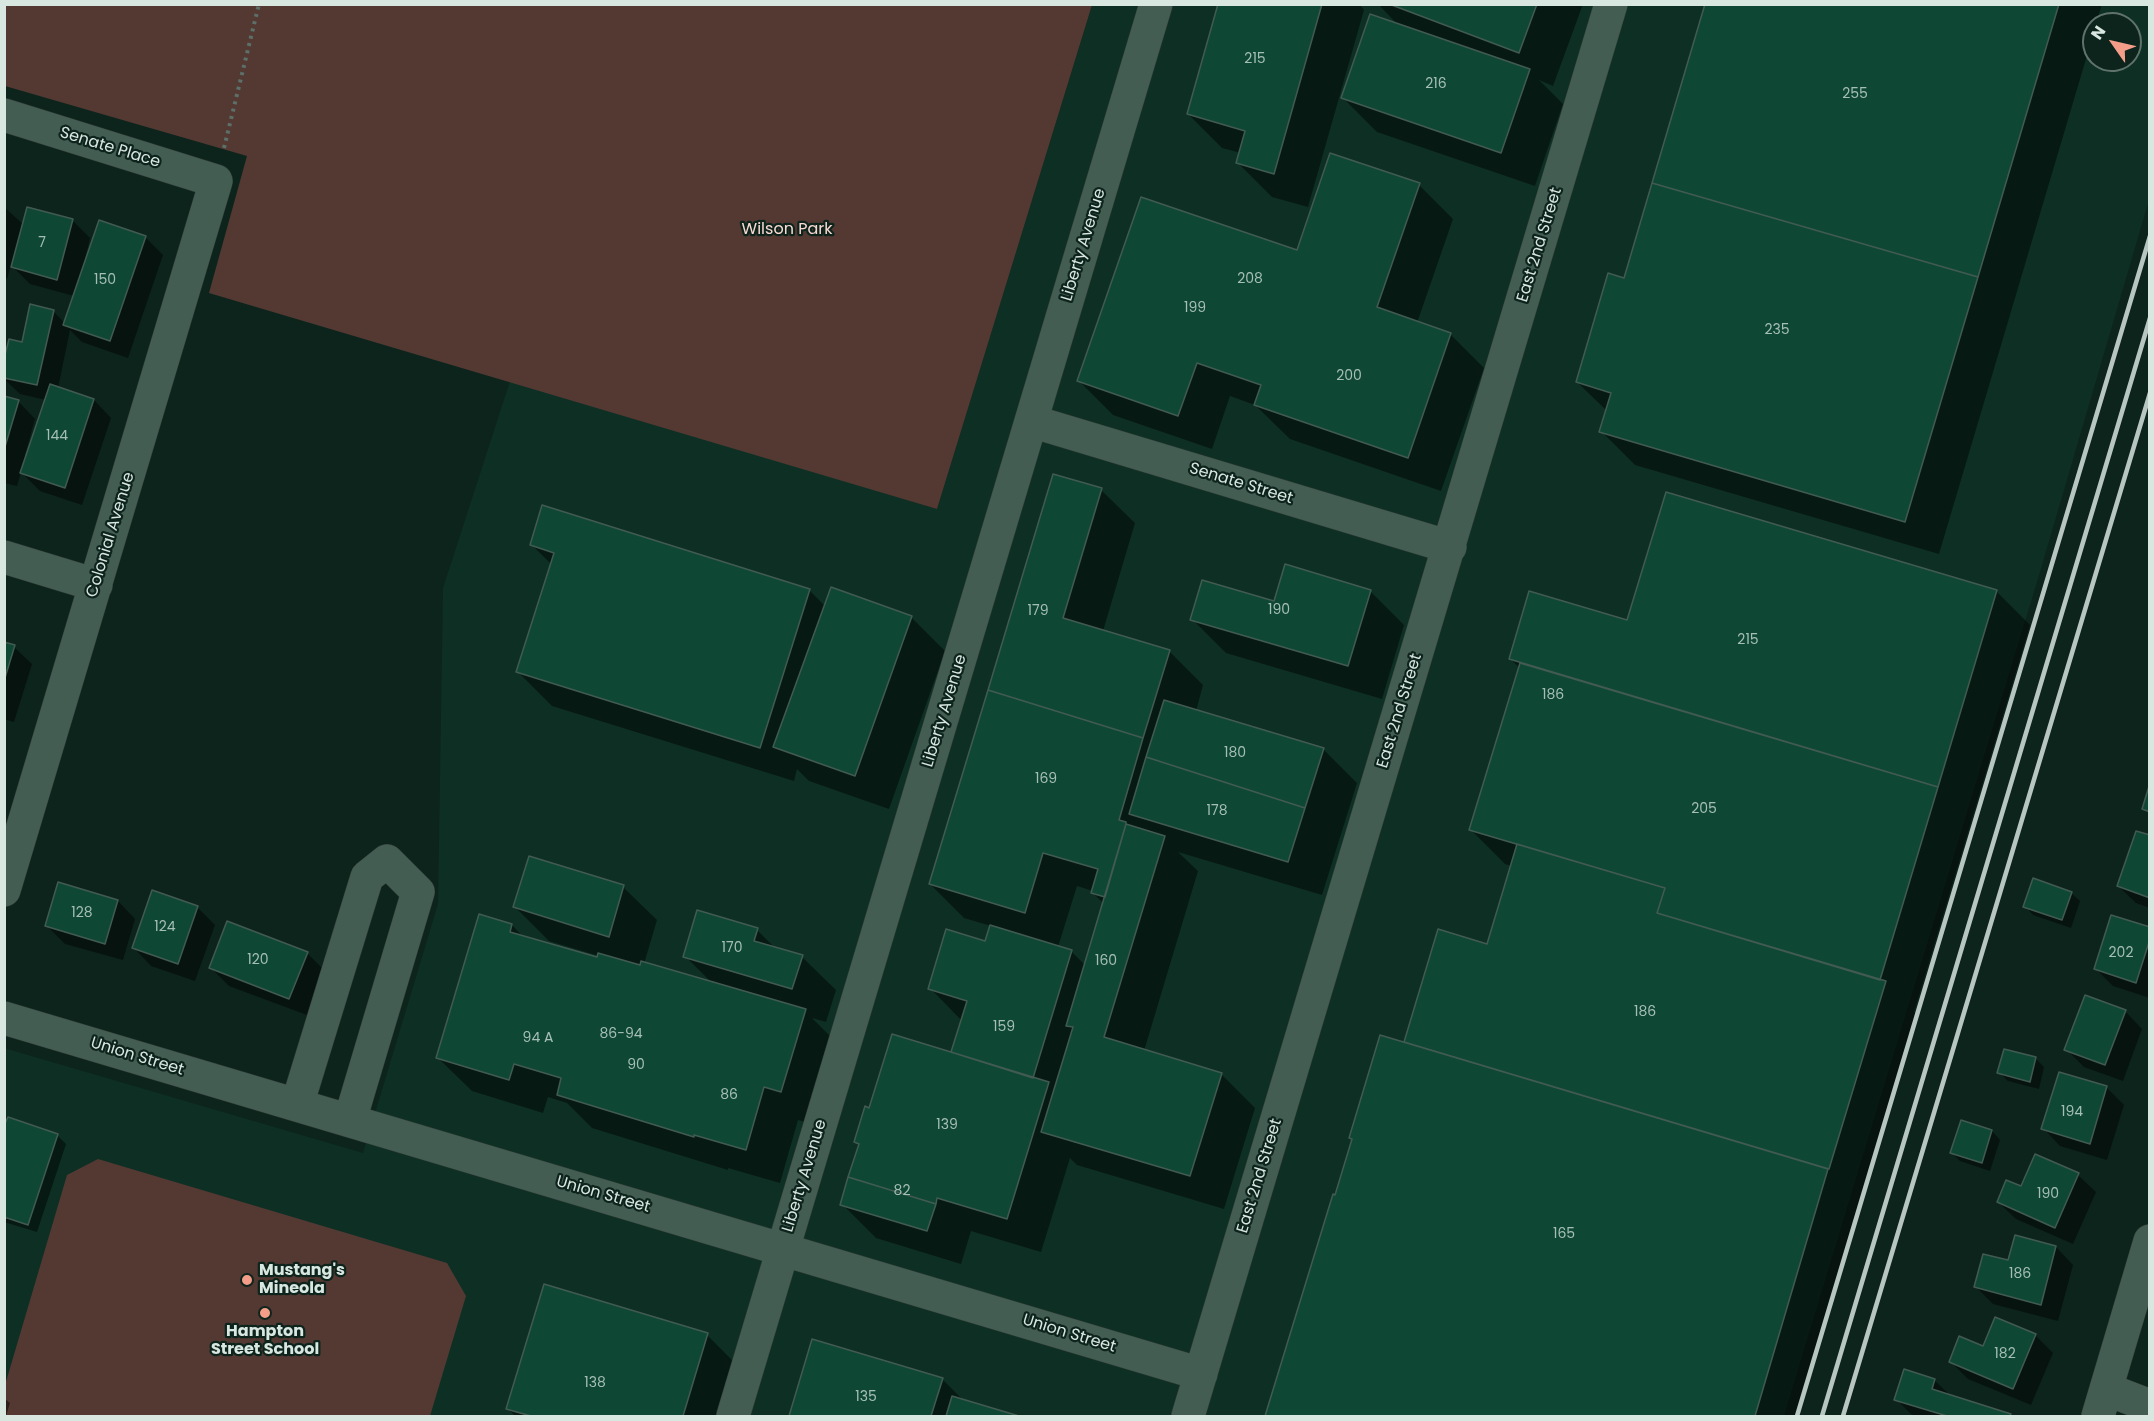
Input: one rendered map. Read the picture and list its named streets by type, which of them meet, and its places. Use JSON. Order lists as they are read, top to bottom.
{
  "streets": {
    "street": [
      "Senate Place",
      "Liberty Avenue",
      "East 2nd Street",
      "Senate Street",
      "Colonial Avenue",
      "Union Street"
    ]
  },
  "crossings": [
    ["Senate Place", "Colonial Avenue"],
    ["Liberty Avenue", "Senate Street"],
    ["Liberty Avenue", "Union Street"],
    ["East 2nd Street", "Senate Street"],
    ["East 2nd Street", "Union Street"]
  ],
  "parks": ["Wilson Park"],
  "places": ["Mustang's Mineola", "Hampton Street School"],
  "house_numbers": [
    "215",
    "216",
    "255",
    "7",
    "208",
    "150",
    "199",
    "235",
    "200",
    "144",
    "190",
    "179",
    "215",
    "186",
    "180",
    "169",
    "205",
    "178",
    "128",
    "124",
    "170",
    "202",
    "120",
    "160",
    "186",
    "159",
    "86-94",
    "94 A",
    "90",
    "86",
    "194",
    "139",
    "82",
    "190",
    "165",
    "186",
    "182",
    "138",
    "135"
  ],
  "north": "top left"
}
